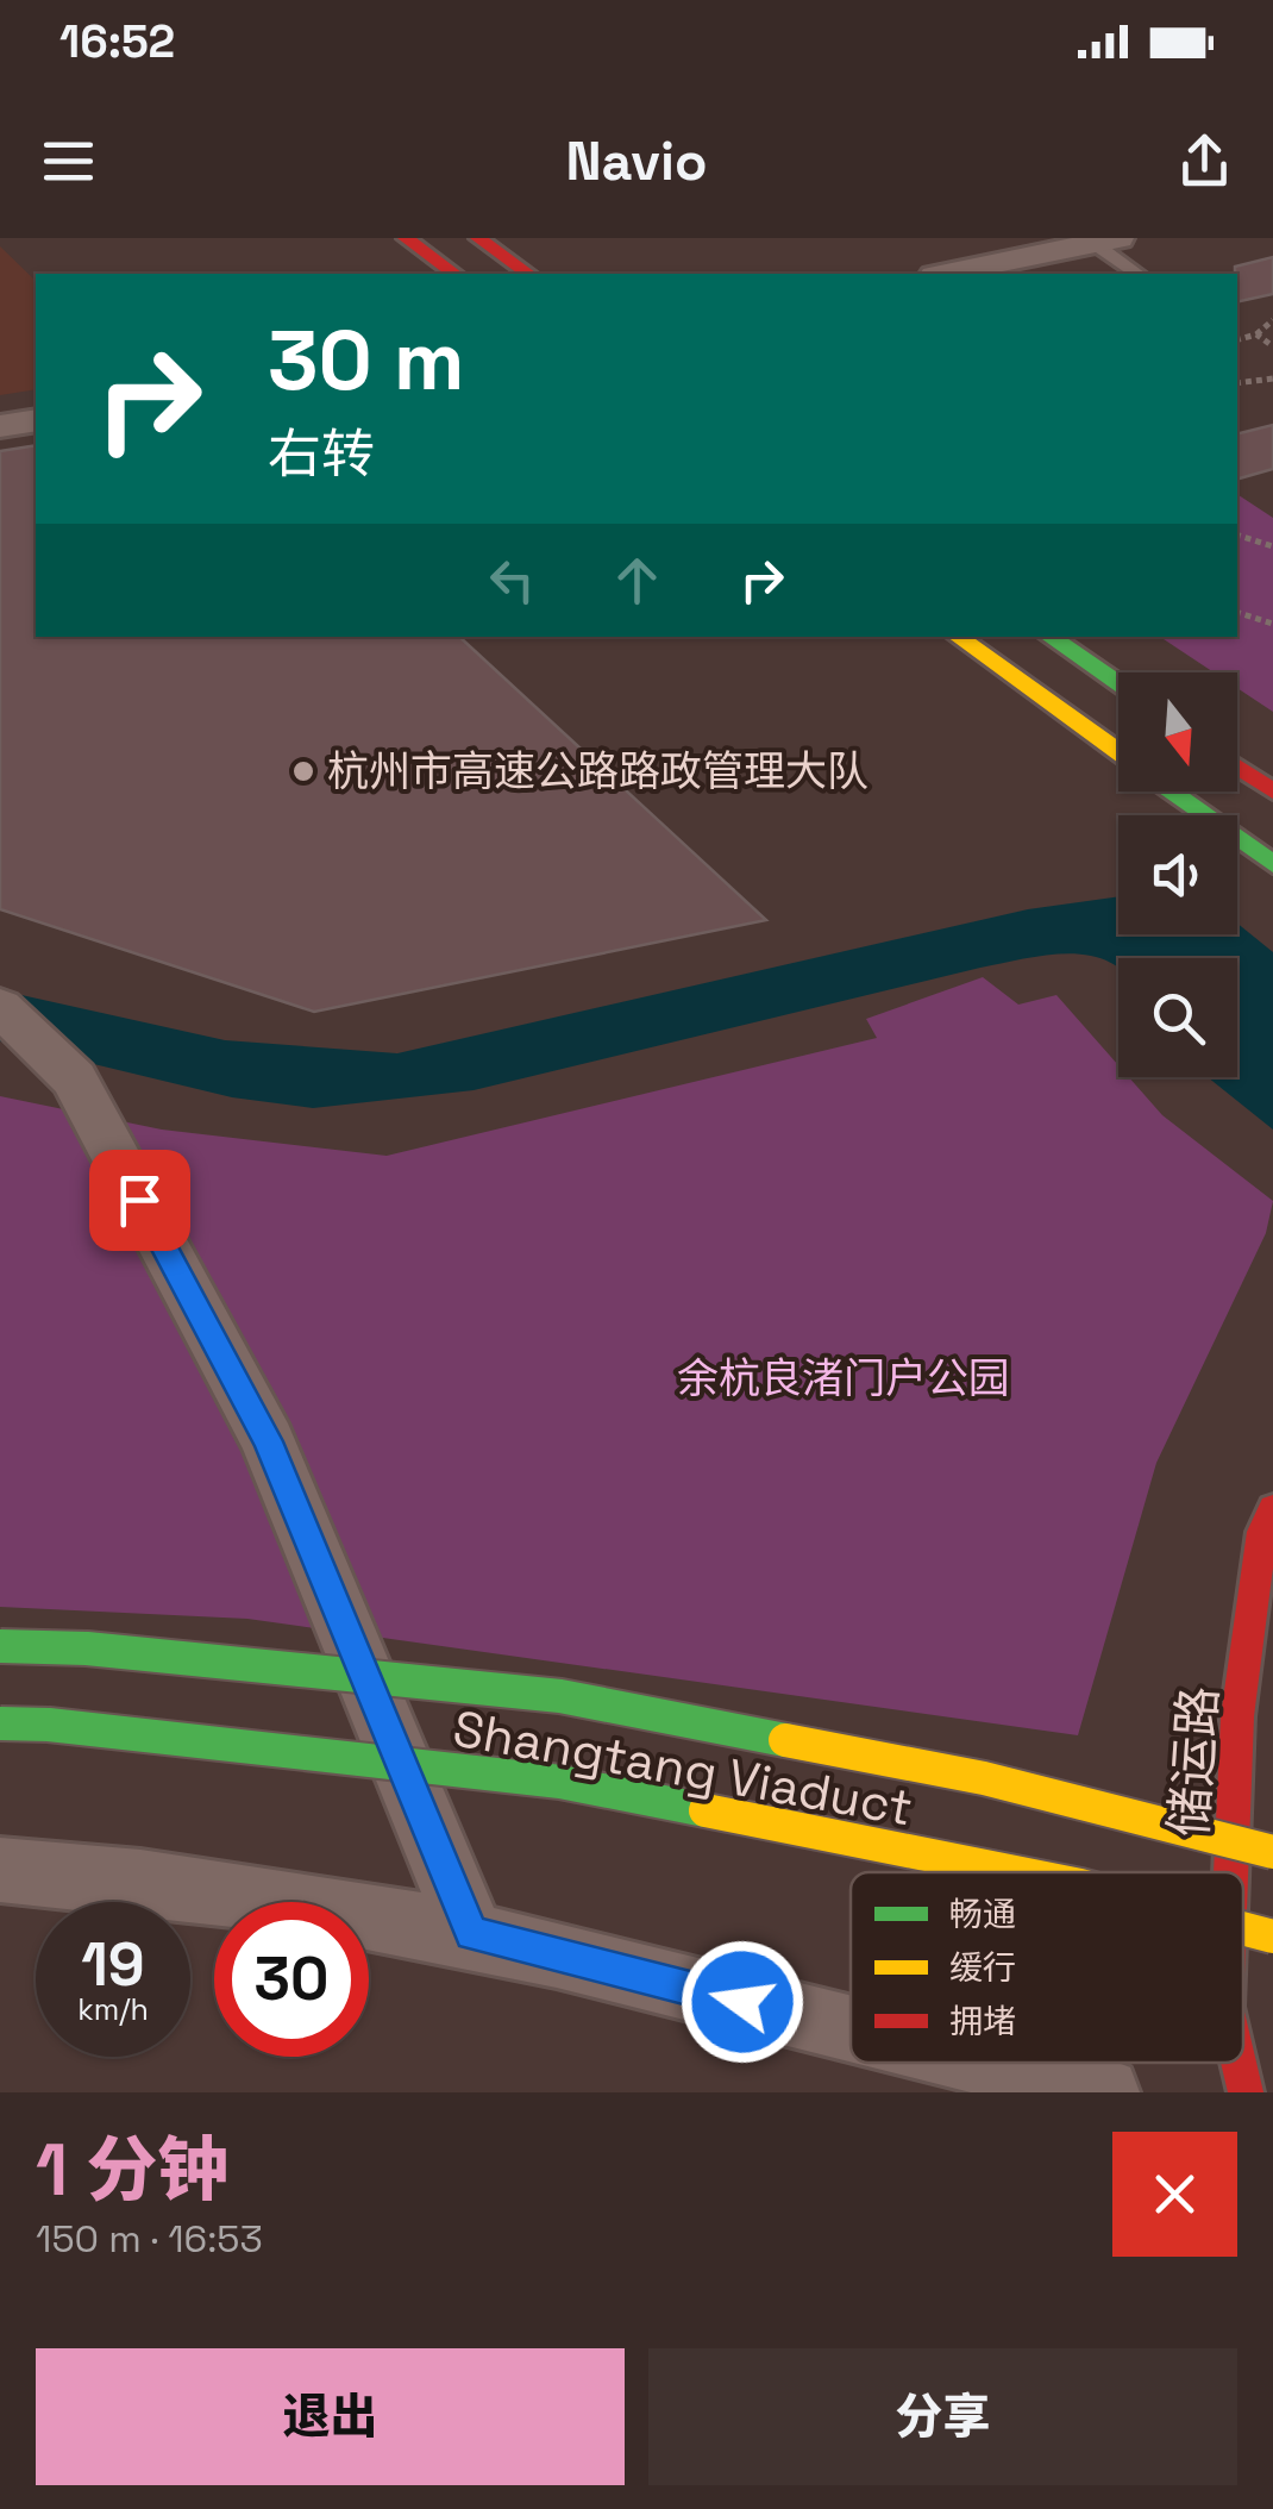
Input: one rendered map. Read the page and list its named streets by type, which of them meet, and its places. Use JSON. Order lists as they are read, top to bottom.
{
  "streets": {
    "main road": ["储运路", "Shangtang Viaduct"]
  },
  "parks": ["余杭良渚门户公园"],
  "places": ["杭州市高速公路路政管理大队"],
  "legend": ["畅通", "缓行", "拥堵"],
  "north": "bottom",
  "page": {
    "status": "16:52",
    "header": "Navio",
    "turn": ["30 m", "右转"],
    "speed": "19 km/h",
    "limit": "30",
    "heading": ["1 分钟", "150 m · 16:53"],
    "buttons": ["退出", "分享"]
  }
}
